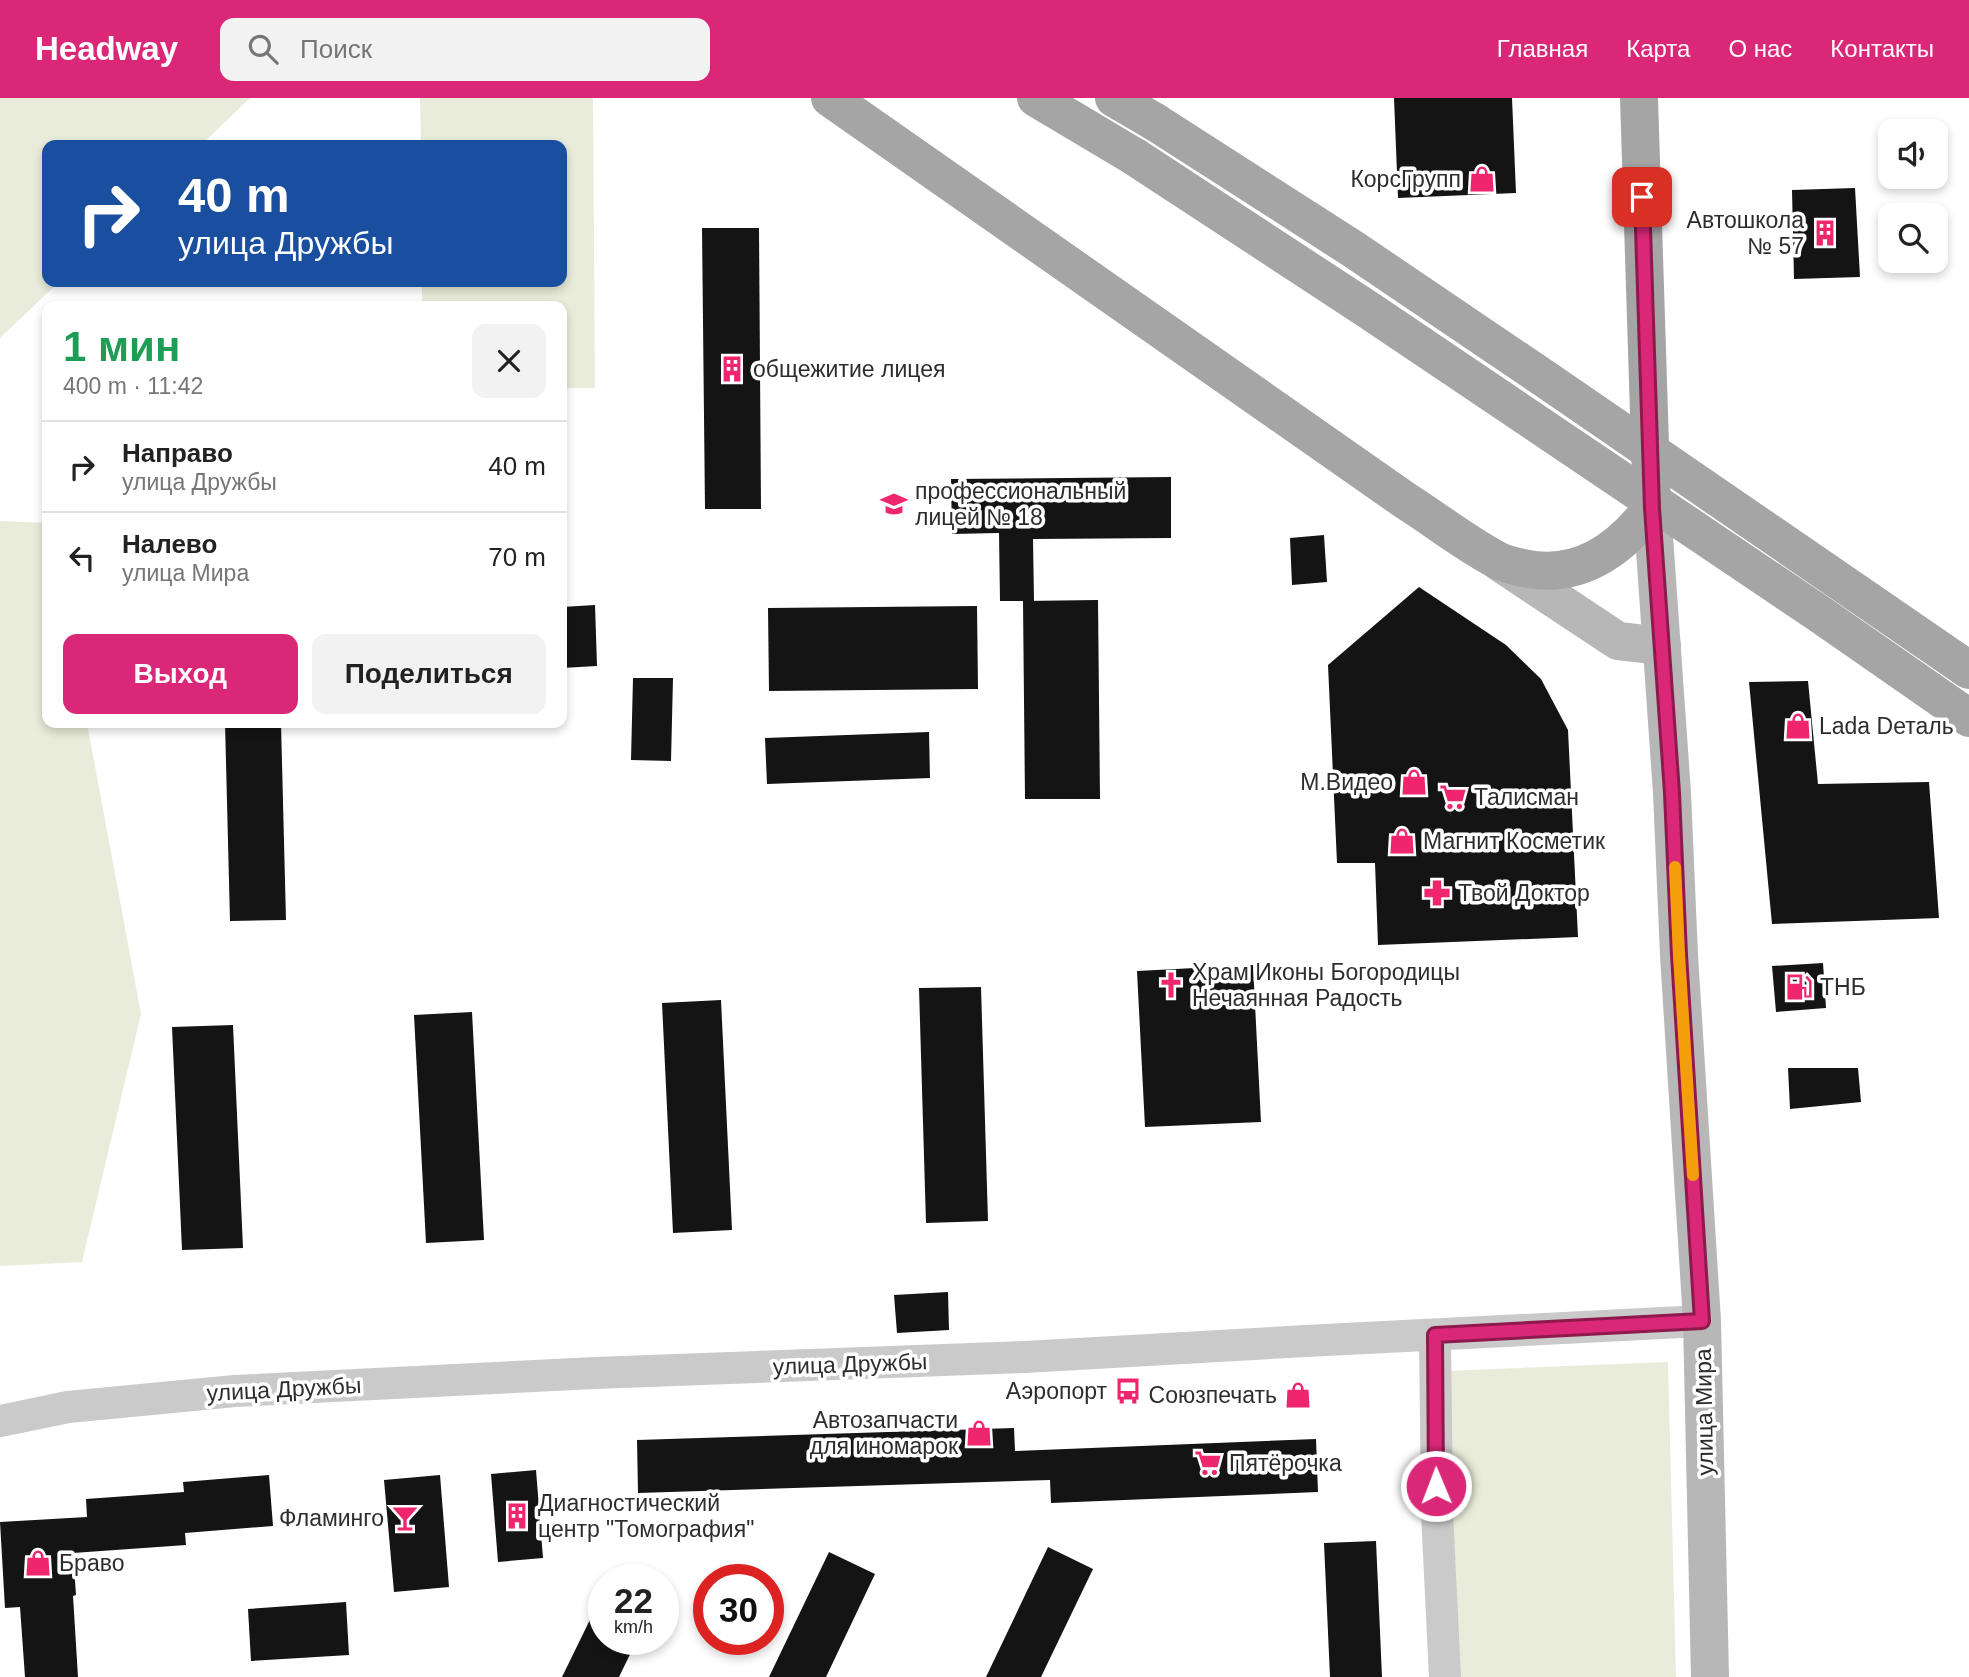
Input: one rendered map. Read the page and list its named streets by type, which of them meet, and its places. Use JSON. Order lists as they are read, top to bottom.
{
  "streets": {
    "main road": ["улица Мира"],
    "street": ["улица Дружбы"]
  },
  "crossings": [
    ["улица Дружбы", "улица Мира"]
  ],
  "places": {
    "shop": [
      "КорсГрупп",
      "Lada Dеталь",
      "М.Видео",
      "Магнит Косметик",
      "Союзпечать",
      "Автозапчасти для иномарок",
      "Браво"
    ],
    "building": ["Автошкола № 57", "общежитие лицея", "Диагностический центр \"Томография\""],
    "school or university": ["профессиональный лицей № 18"],
    "supermarket": ["Талисман", "Пятёрочка"],
    "pharmacy": ["Твой Доктор"],
    "church": ["Храм Иконы Богородицы Нечаянная Радость"],
    "fuel station": ["ТНБ"],
    "bus stop": ["Аэропорт"],
    "bar": ["Фламинго"]
  },
  "page": {
    "header": "Headway",
    "search": "Поиск",
    "nav": [
      "Главная",
      "Карта",
      "О нас",
      "Контакты"
    ],
    "turn": ["40 m", "улица Дружбы"],
    "heading": ["1 мин", "400 m · 11:42"],
    "list": [
      {
        "name": "Направо",
        "note": "улица Дружбы",
        "value": "40 m"
      },
      {
        "name": "Налево",
        "note": "улица Мира",
        "value": "70 m"
      }
    ],
    "buttons": ["Выход", "Поделиться"],
    "speed": "22 km/h",
    "limit": "30"
  }
}
